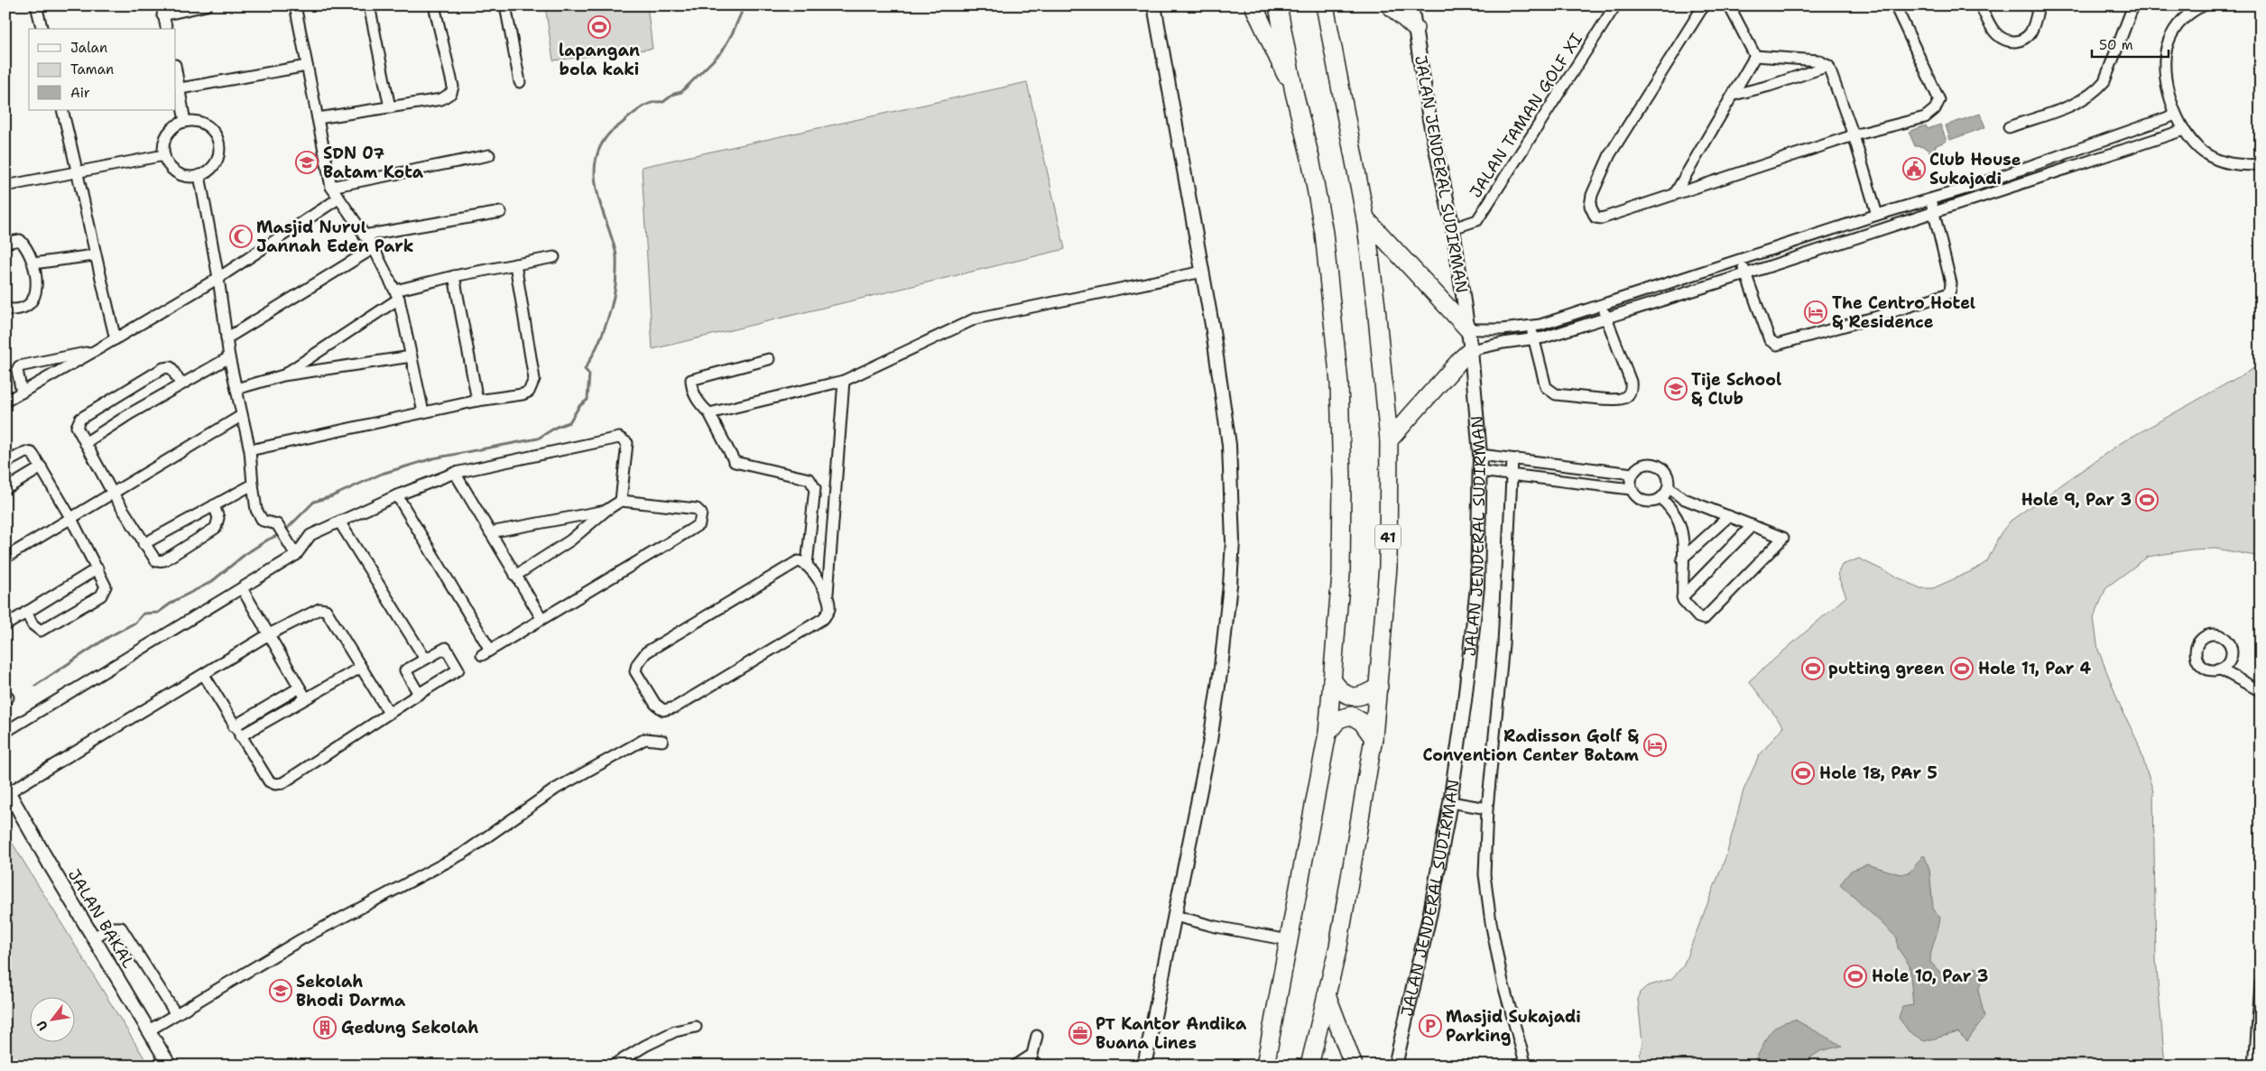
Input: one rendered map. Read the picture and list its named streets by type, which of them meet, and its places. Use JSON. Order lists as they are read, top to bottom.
{
  "streets": {
    "highway": ["41"],
    "street": ["JALAN TAMAN GOLF XI", "JALAN JENDERAL SUDIRMAN", "JALAN BAKAL"]
  },
  "crossings": [
    ["JALAN TAMAN GOLF XI", "JALAN JENDERAL SUDIRMAN"]
  ],
  "places": {
    "sports": [
      "lapangan bola kaki",
      "Hole 9, Par 3",
      "putting green",
      "Hole 11, Par 4",
      "Hole 18, PAr 5",
      "Hole 10, Par 3"
    ],
    "school or university": ["SDN 07 Batam Kota", "Tije School & Club", "Sekolah Bhodi Darma"],
    "public building": ["Club House Sukajadi"],
    "mosque": ["Masjid Nurul Jannah Eden Park"],
    "hotel": ["The Centro Hotel & Residence", "Radisson Golf & Convention Center Batam"],
    "parking": ["Masjid Sukajadi Parking"],
    "building": ["Gedung Sekolah"],
    "office": ["PT Kantor Andika Buana Lines"]
  },
  "legend": ["Jalan", "Taman", "Air"],
  "scale_bar": "50 m",
  "north": "bottom left"
}
